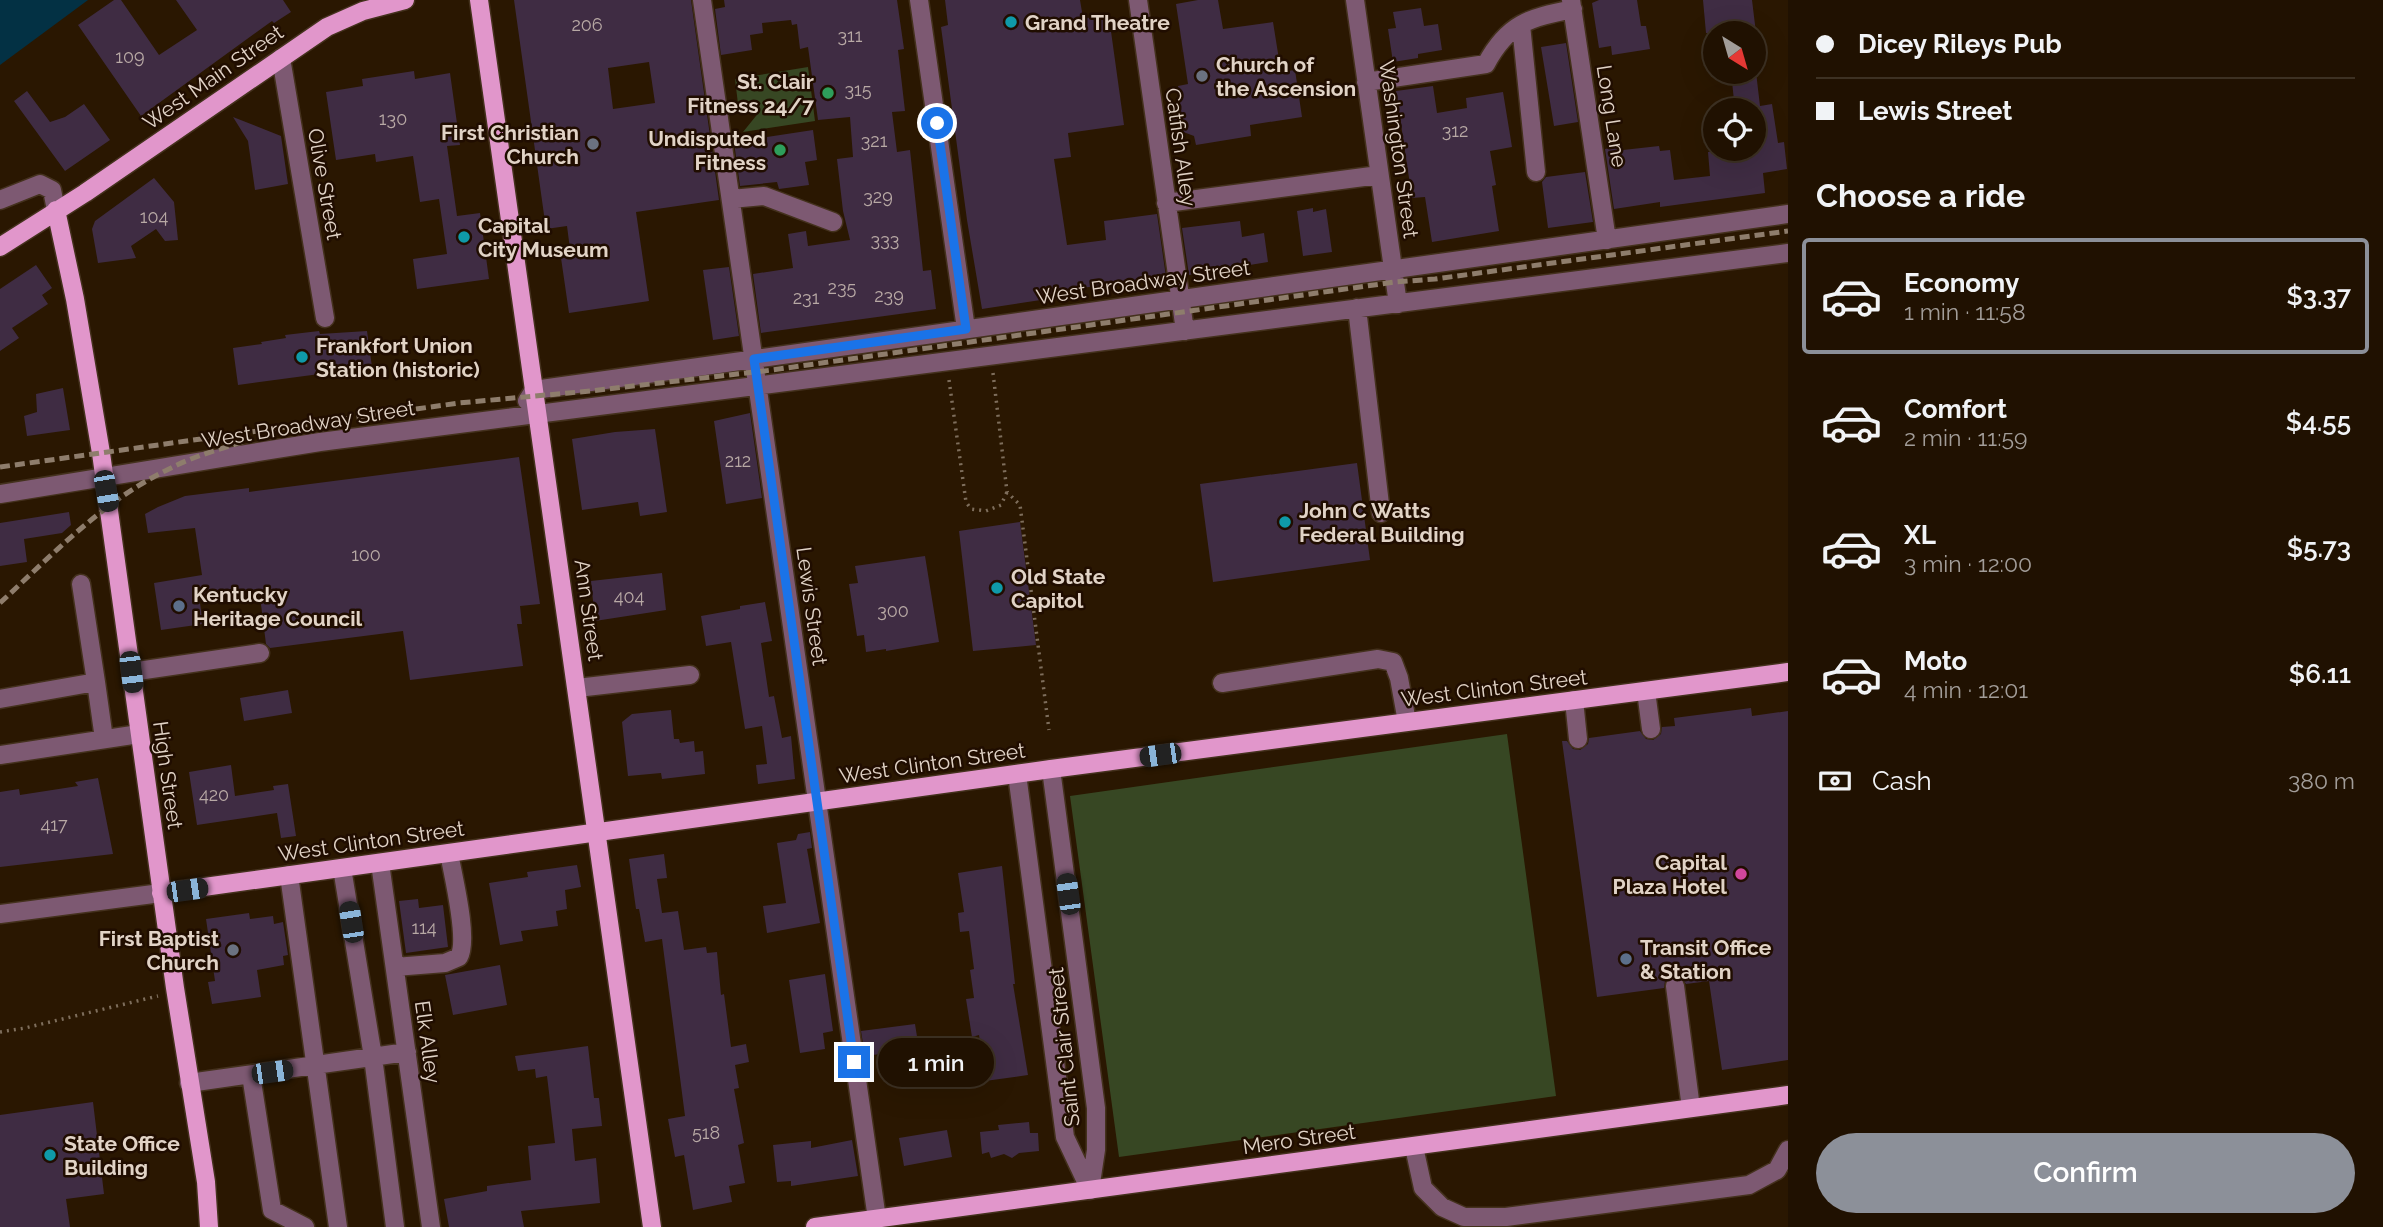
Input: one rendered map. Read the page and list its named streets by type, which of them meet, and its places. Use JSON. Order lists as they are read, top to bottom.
{
  "streets": {
    "main road": [
      "West Main Street",
      "Ann Street",
      "West Clinton Street",
      "High Street",
      "Mero Street"
    ],
    "street": [
      "Long Lane",
      "Catfish Alley",
      "Washington Street",
      "Olive Street",
      "West Broadway Street",
      "Lewis Street",
      "Elk Alley",
      "Saint Clair Street"
    ]
  },
  "crossings": [
    ["West Main Street", "Olive Street"],
    ["West Main Street", "High Street"],
    ["Long Lane", "West Broadway Street"],
    ["Catfish Alley", "West Broadway Street"],
    ["Washington Street", "West Broadway Street"],
    ["West Broadway Street", "Lewis Street"],
    ["West Broadway Street", "Ann Street"],
    ["West Broadway Street", "High Street"],
    ["Lewis Street", "West Clinton Street"],
    ["Lewis Street", "Mero Street"],
    ["Ann Street", "West Clinton Street"],
    ["West Clinton Street", "High Street"],
    ["West Clinton Street", "Elk Alley"],
    ["West Clinton Street", "Saint Clair Street"],
    ["Saint Clair Street", "Mero Street"]
  ],
  "places": [
    "Grand Theatre",
    "Church of the Ascension",
    "St. Clair Fitness 24/7",
    "First Christian Church",
    "Undisputed Fitness",
    "Capital City Museum",
    "Frankfort Union Station (historic)",
    "John C Watts Federal Building",
    "Old State Capitol",
    "Kentucky Heritage Council",
    "Capital Plaza Hotel",
    "First Baptist Church",
    "Transit Office & Station",
    "State Office Building"
  ],
  "house_numbers": [
    "206",
    "311",
    "109",
    "315",
    "130",
    "312",
    "321",
    "329",
    "104",
    "333",
    "235",
    "239",
    "231",
    "212",
    "100",
    "404",
    "300",
    "420",
    "417",
    "114",
    "518"
  ],
  "north": "bottom right",
  "page": {
    "banner": ["Dicey Rileys Pub", "Lewis Street"],
    "heading": "Choose a ride",
    "list": [
      {
        "name": "Economy",
        "note": "1 min · 11:58",
        "value": "$3.37"
      },
      {
        "name": "Comfort",
        "note": "2 min · 11:59",
        "value": "$4.55"
      },
      {
        "name": "XL",
        "note": "3 min · 12:00",
        "value": "$5.73"
      },
      {
        "name": "Moto",
        "note": "4 min · 12:01",
        "value": "$6.11"
      }
    ],
    "pay": ["Cash", "380 m"],
    "bubble": "1 min",
    "buttons": "Confirm"
  }
}
